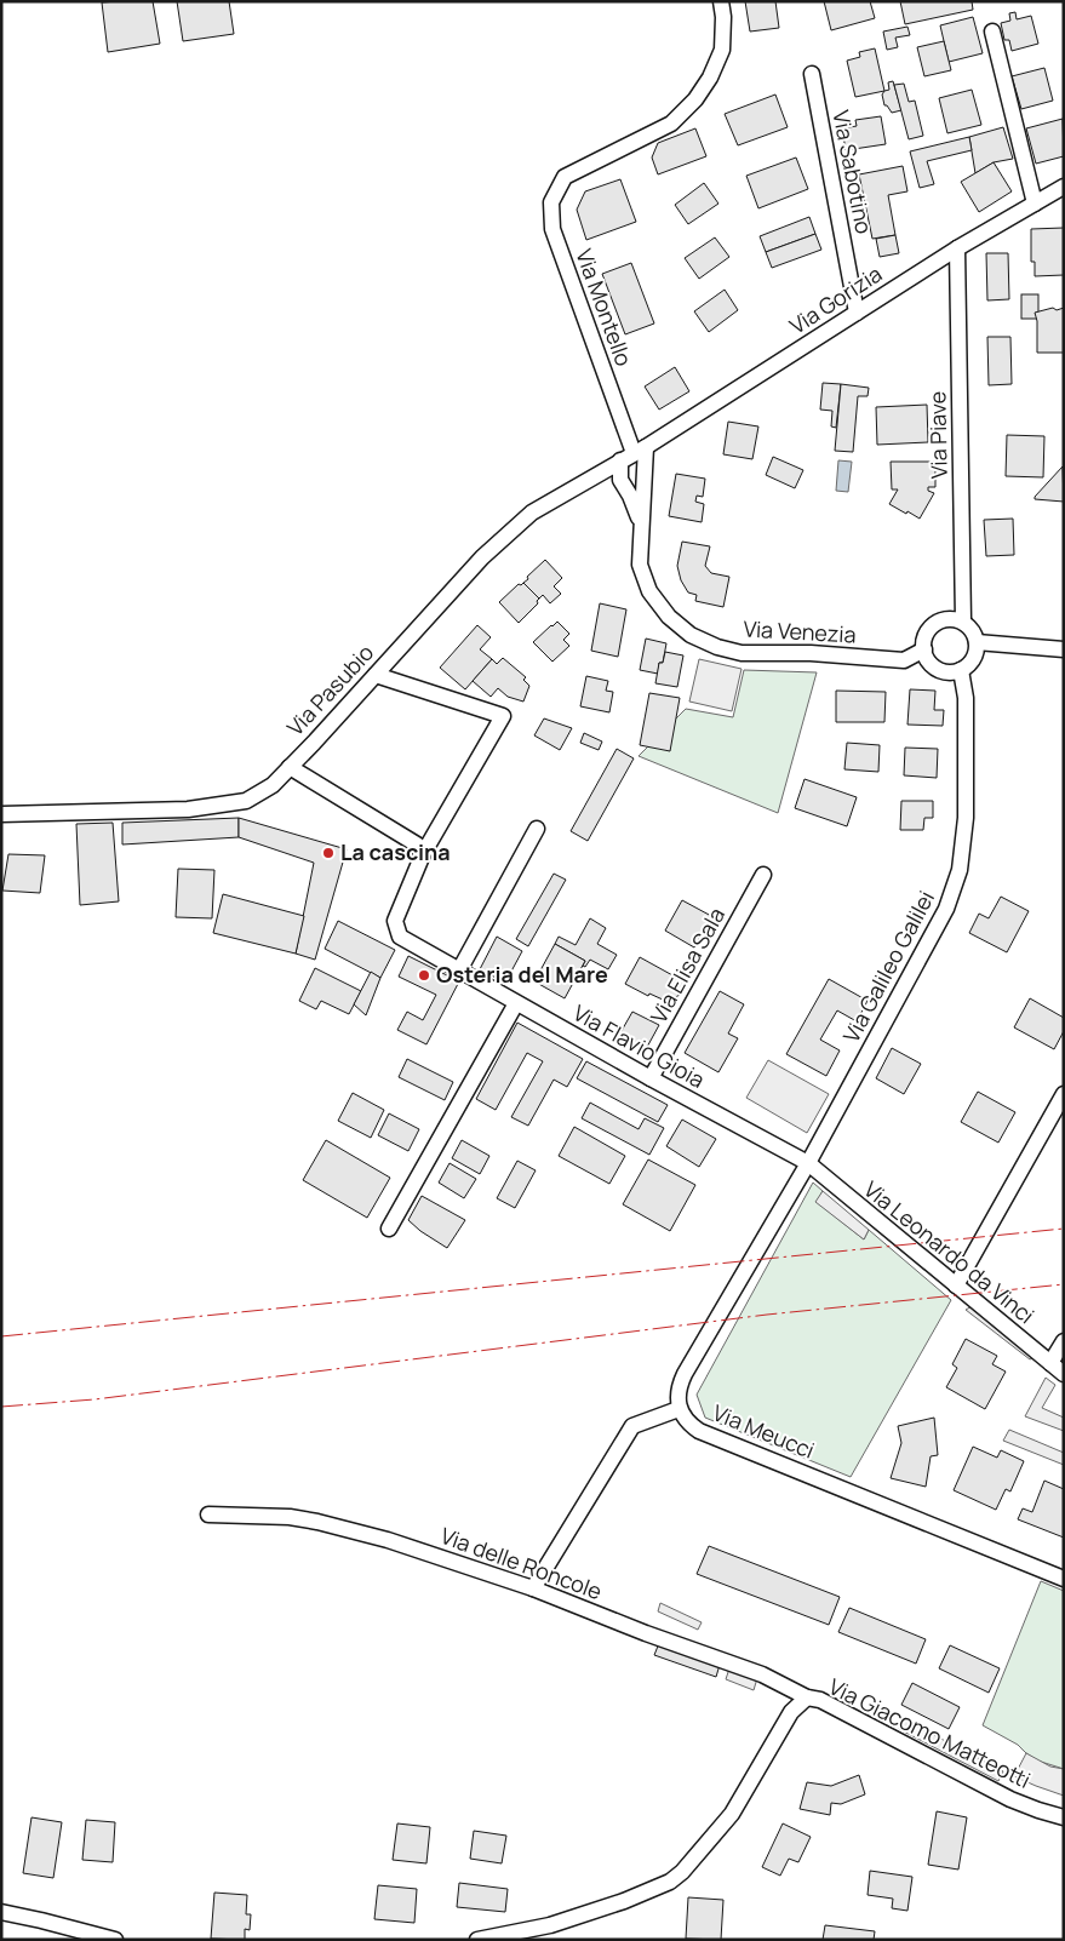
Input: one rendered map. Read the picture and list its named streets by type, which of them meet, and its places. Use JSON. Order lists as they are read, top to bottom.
{
  "streets": {
    "street": [
      "Via Sabotino",
      "Via Gorizia",
      "Via Montello",
      "Via Piave",
      "Via Venezia",
      "Via Pasubio",
      "Via Elisa Sala",
      "Via Galileo Galilei",
      "Via Flavio Gioia",
      "Via Leonardo da Vinci",
      "Via Meucci",
      "Via delle Roncole",
      "Via Giacomo Matteotti"
    ]
  },
  "crossings": [
    ["Via Sabotino", "Via Gorizia"],
    ["Via Gorizia", "Via Montello"],
    ["Via Gorizia", "Via Piave"],
    ["Via Gorizia", "Via Venezia"],
    ["Via Gorizia", "Via Pasubio"],
    ["Via Montello", "Via Venezia"],
    ["Via Montello", "Via Pasubio"],
    ["Via Piave", "Via Venezia"],
    ["Via Piave", "Via Galileo Galilei"],
    ["Via Venezia", "Via Pasubio"],
    ["Via Venezia", "Via Galileo Galilei"],
    ["Via Elisa Sala", "Via Flavio Gioia"],
    ["Via Galileo Galilei", "Via Flavio Gioia"],
    ["Via Galileo Galilei", "Via Leonardo da Vinci"],
    ["Via Flavio Gioia", "Via Leonardo da Vinci"],
    ["Via delle Roncole", "Via Giacomo Matteotti"]
  ],
  "places": ["La cascina", "Osteria del Mare"]
}
